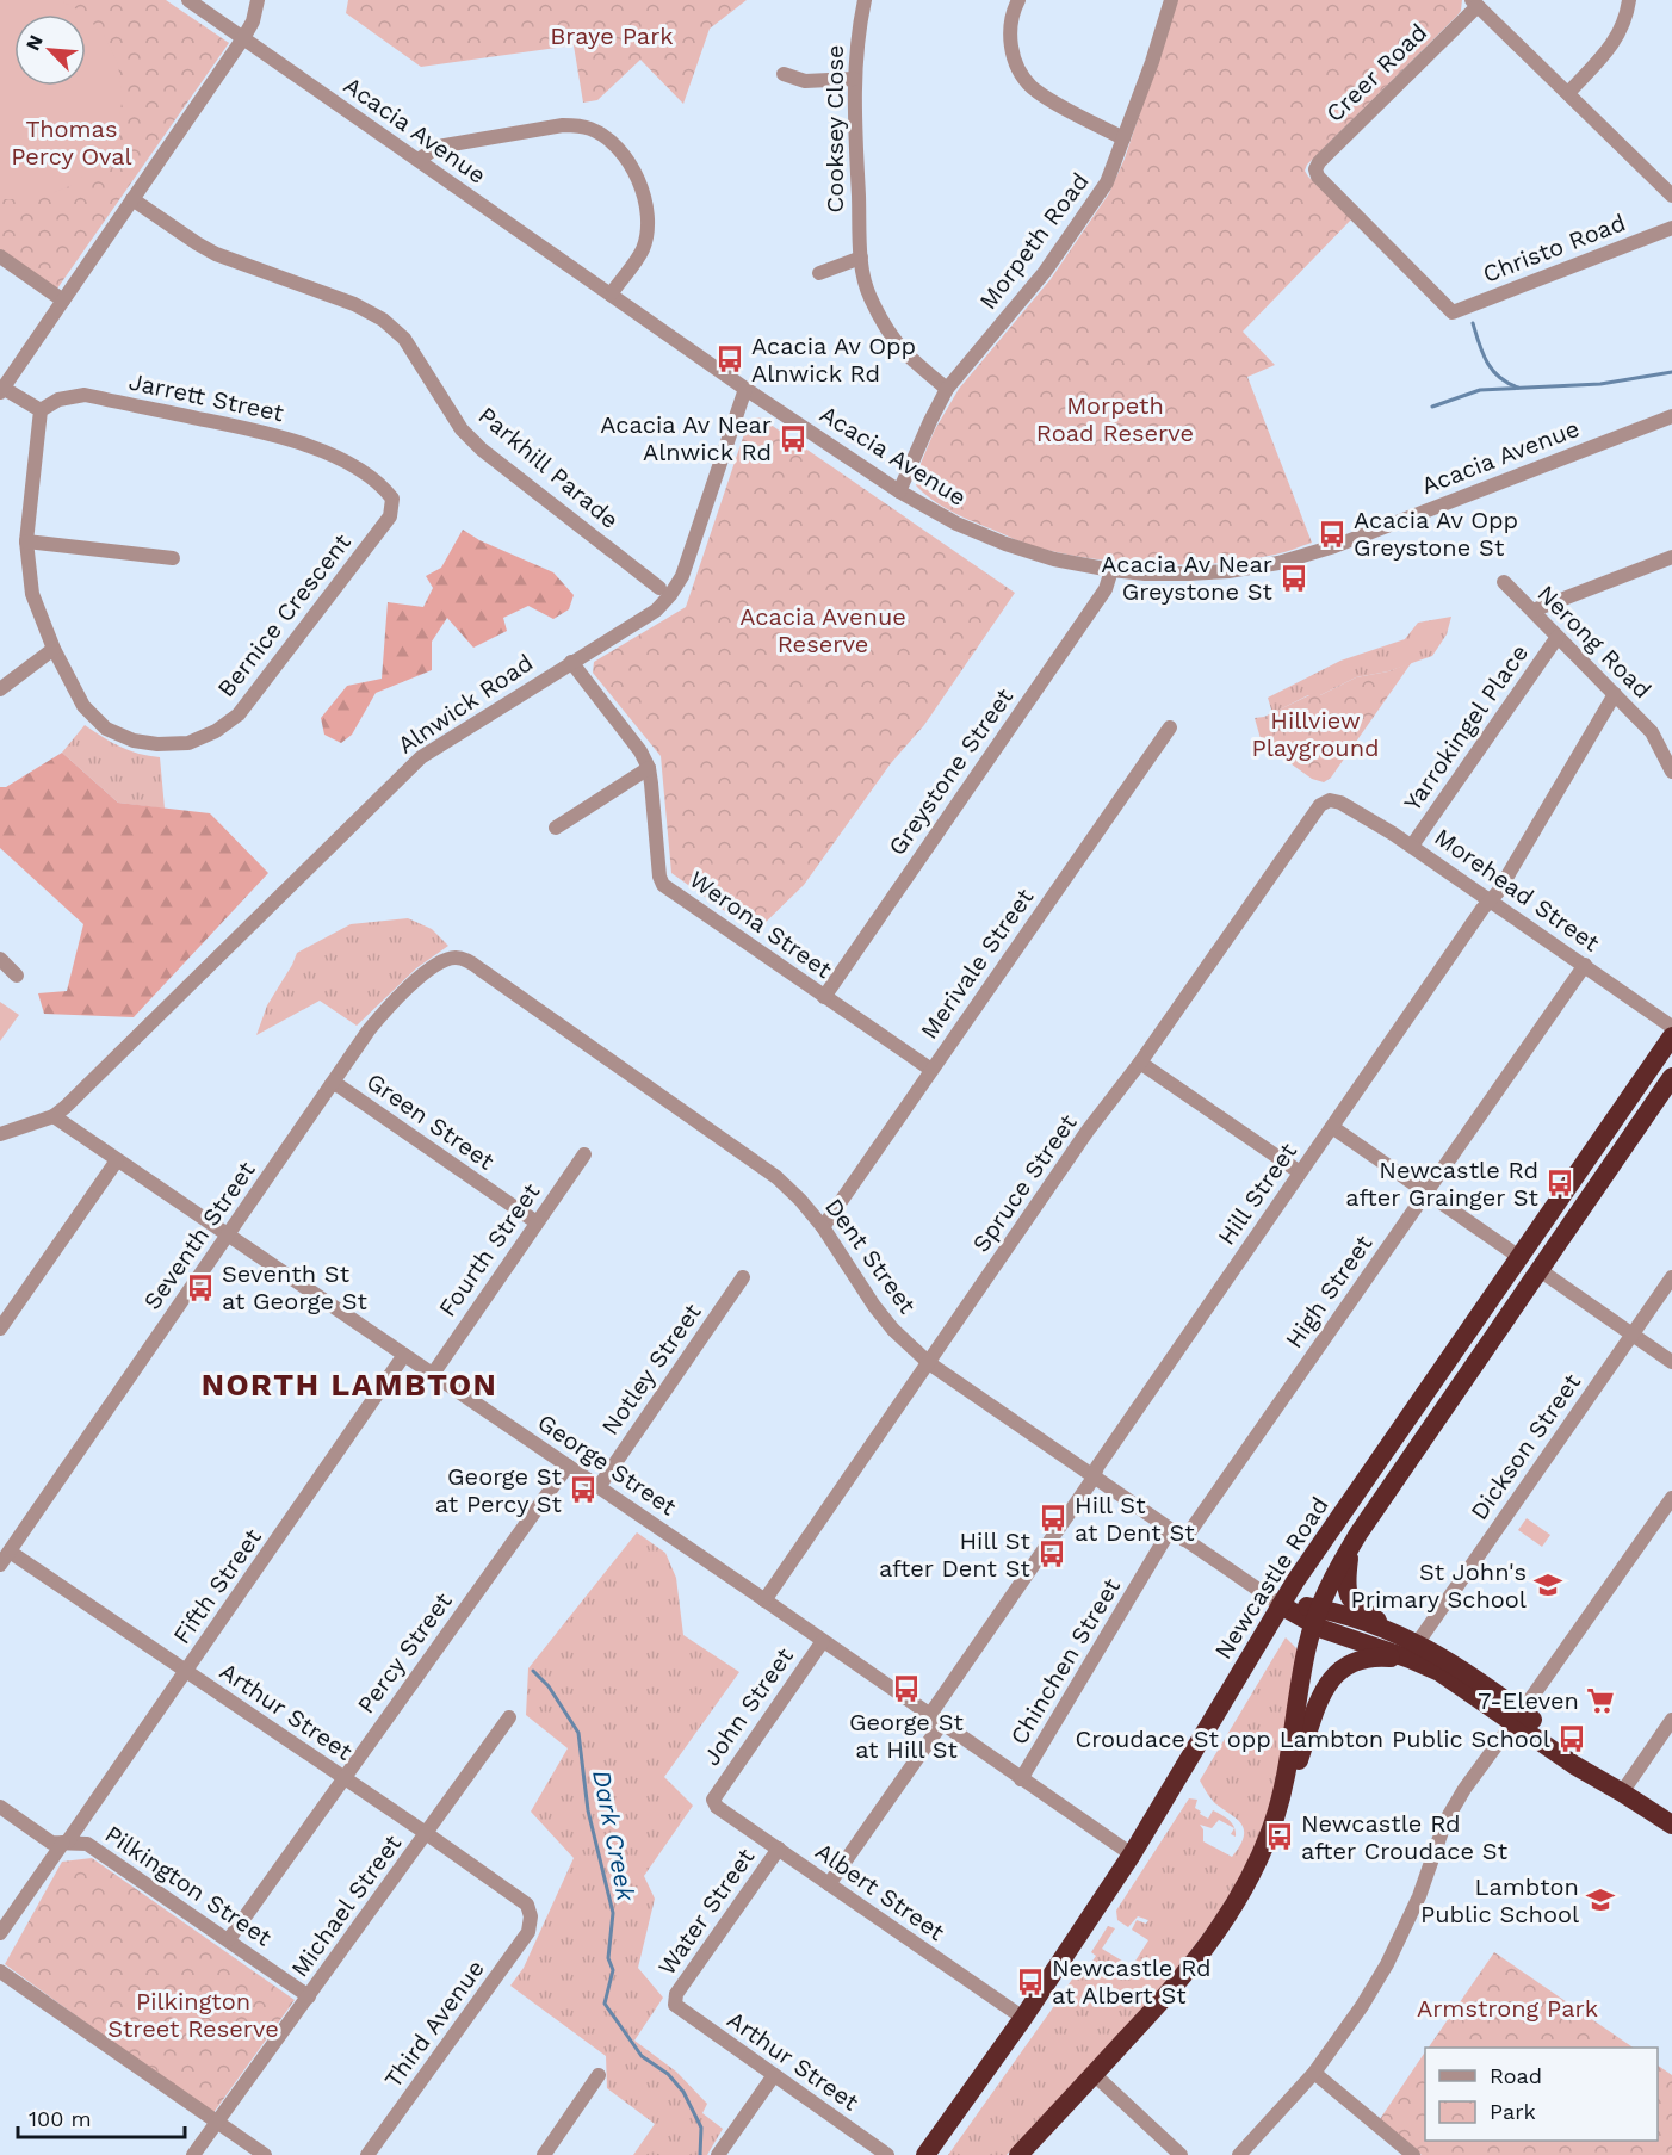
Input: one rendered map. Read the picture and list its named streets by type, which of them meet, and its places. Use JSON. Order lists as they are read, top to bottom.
{
  "streets": {
    "highway": ["Newcastle Road"],
    "street": [
      "Creer Road",
      "Cooksey Close",
      "Acacia Avenue",
      "Morpeth Road",
      "Christo Road",
      "Jarrett Street",
      "Parkhill Parade",
      "Bernice Crescent",
      "Nerong Road",
      "Alnwick Road",
      "Yarrokingel Place",
      "Greystone Street",
      "Morehead Street",
      "Werona Street",
      "Merivale Street",
      "Green Street",
      "Spruce Street",
      "Hill Street",
      "Seventh Street",
      "Fourth Street",
      "Dent Street",
      "High Street",
      "Notley Street",
      "Dickson Street",
      "George Street",
      "Fifth Street",
      "Percy Street",
      "Chinchen Street",
      "John Street",
      "Arthur Street",
      "Pilkington Street",
      "Albert Street",
      "Michael Street",
      "Water Street",
      "Third Avenue"
    ]
  },
  "crossings": [
    ["Creer Road", "Christo Road"],
    ["Cooksey Close", "Morpeth Road"],
    ["Acacia Avenue", "Morpeth Road"],
    ["Acacia Avenue", "Alnwick Road"],
    ["Acacia Avenue", "Greystone Street"],
    ["Jarrett Street", "Bernice Crescent"],
    ["Nerong Road", "Yarrokingel Place"],
    ["Nerong Road", "Hill Street"],
    ["Alnwick Road", "Werona Street"],
    ["Alnwick Road", "George Street"],
    ["Yarrokingel Place", "Morehead Street"],
    ["Greystone Street", "Werona Street"],
    ["Morehead Street", "Spruce Street"],
    ["Morehead Street", "Hill Street"],
    ["Morehead Street", "High Street"],
    ["Werona Street", "Merivale Street"],
    ["Merivale Street", "Dent Street"],
    ["Green Street", "Seventh Street"],
    ["Green Street", "Fourth Street"],
    ["Spruce Street", "Dent Street"],
    ["Spruce Street", "George Street"],
    ["Hill Street", "Dent Street"],
    ["Hill Street", "George Street"],
    ["Hill Street", "Albert Street"],
    ["Seventh Street", "Dent Street"],
    ["Seventh Street", "George Street"],
    ["Seventh Street", "Arthur Street"],
    ["Fourth Street", "George Street"],
    ["Dent Street", "High Street"],
    ["Dent Street", "Newcastle Road"],
    ["Dent Street", "Chinchen Street"],
    ["Notley Street", "George Street"],
    ["George Street", "Newcastle Road"],
    ["George Street", "Fifth Street"],
    ["George Street", "Percy Street"],
    ["George Street", "Chinchen Street"],
    ["George Street", "John Street"],
    ["Newcastle Road", "Albert Street"],
    ["Fifth Street", "Arthur Street"],
    ["Fifth Street", "Pilkington Street"],
    ["Percy Street", "Arthur Street"],
    ["Percy Street", "Pilkington Street"],
    ["John Street", "Albert Street"],
    ["Arthur Street", "Michael Street"],
    ["Arthur Street", "Water Street"],
    ["Arthur Street", "Third Avenue"],
    ["Pilkington Street", "Michael Street"],
    ["Albert Street", "Water Street"]
  ],
  "districts": ["NORTH LAMBTON"],
  "water": ["Dark Creek"],
  "parks": [
    "Braye Park",
    "Thomas Percy Oval",
    "Morpeth Road Reserve",
    "Acacia Avenue Reserve",
    "Hillview Playground",
    "Pilkington Street Reserve",
    "Armstrong Park"
  ],
  "places": {
    "bus stop": [
      "Acacia Av Opp Alnwick Rd",
      "Acacia Av Near Alnwick Rd",
      "Acacia Av Opp Greystone St",
      "Acacia Av Near Greystone St",
      "Newcastle Rd after Grainger St",
      "Seventh St at George St",
      "George St at Percy St",
      "Hill St at Dent St",
      "Hill St after Dent St",
      "George St at Hill St",
      "Croudace St opp Lambton Public School",
      "Newcastle Rd after Croudace St",
      "Newcastle Rd at Albert St"
    ],
    "school or university": ["St John's Primary School", "Lambton Public School"],
    "supermarket": ["7-Eleven"]
  },
  "legend": ["Road", "Park"],
  "scale_bar": "100 m",
  "north": "top left"
}
